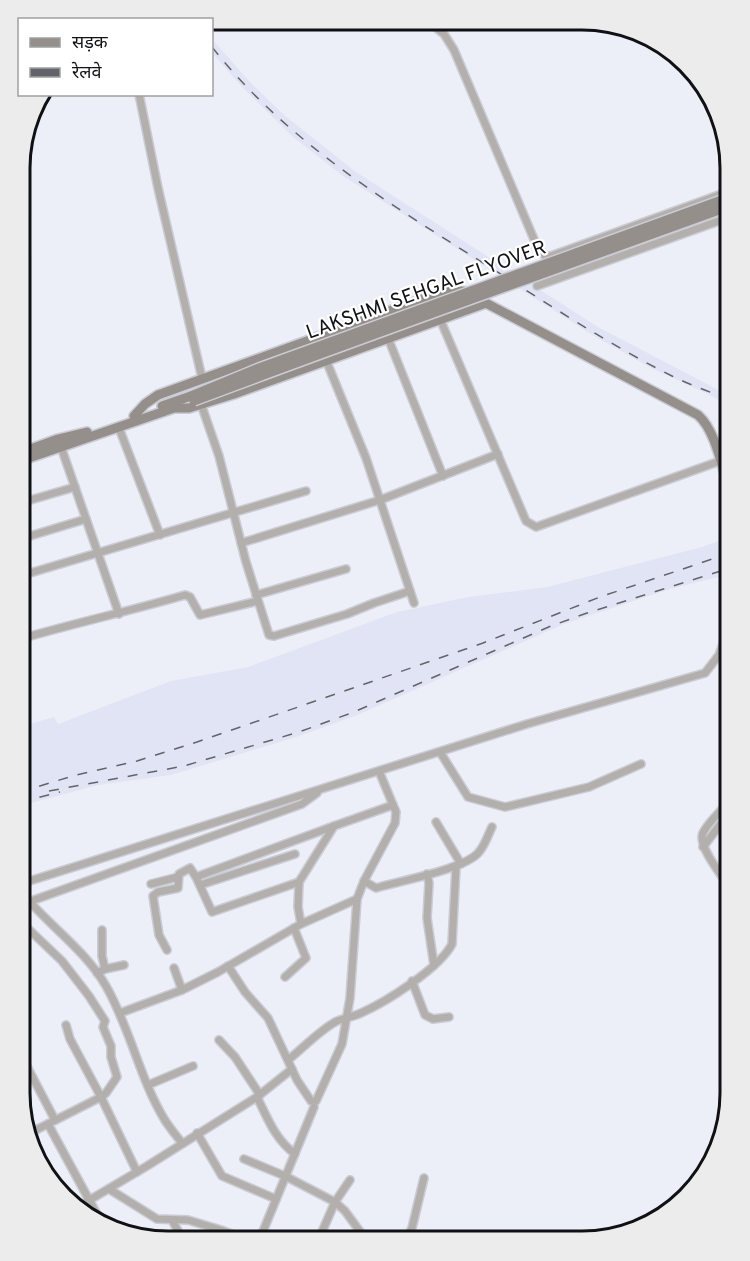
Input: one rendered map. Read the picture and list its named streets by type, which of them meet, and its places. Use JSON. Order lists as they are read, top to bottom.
{
  "streets": {
    "main road": ["LAKSHMI SEHGAL FLYOVER"]
  },
  "legend": ["सड़क", "रेलवे"]
}
